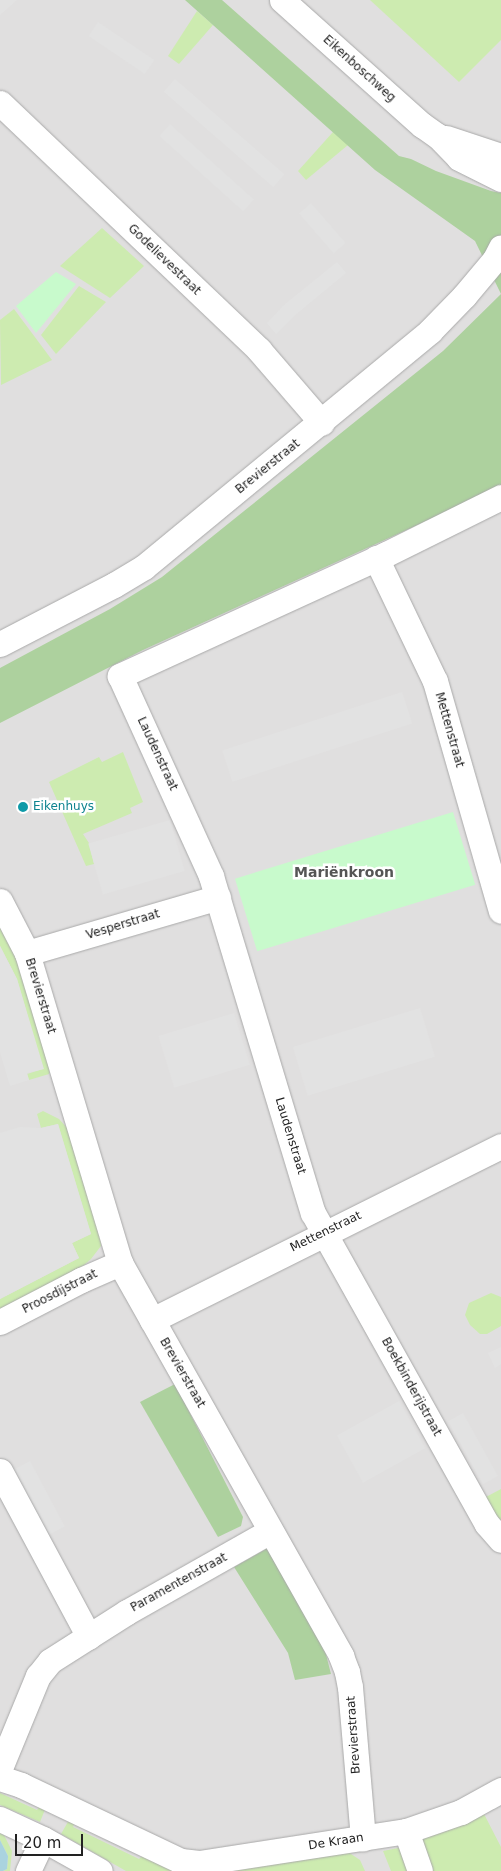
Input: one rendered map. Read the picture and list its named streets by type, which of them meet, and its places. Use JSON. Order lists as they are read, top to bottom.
{
  "streets": {
    "street": [
      "Eikenboschweg",
      "Godelievestraat",
      "Brevierstraat",
      "Mettenstraat",
      "Laudenstraat",
      "Vesperstraat",
      "Proosdijstraat",
      "Boekbinderijstraat",
      "Paramentenstraat",
      "De Kraan"
    ]
  },
  "crossings": [
    ["Godelievestraat", "Brevierstraat"],
    ["Brevierstraat", "Mettenstraat"],
    ["Brevierstraat", "Vesperstraat"],
    ["Brevierstraat", "Proosdijstraat"],
    ["Brevierstraat", "Paramentenstraat"],
    ["Brevierstraat", "De Kraan"],
    ["Mettenstraat", "Laudenstraat"],
    ["Mettenstraat", "Boekbinderijstraat"],
    ["Laudenstraat", "Vesperstraat"],
    ["Laudenstraat", "Boekbinderijstraat"]
  ],
  "districts": ["Mariënkroon"],
  "places": ["Eikenhuys"],
  "scale_bar": "20 m"
}
